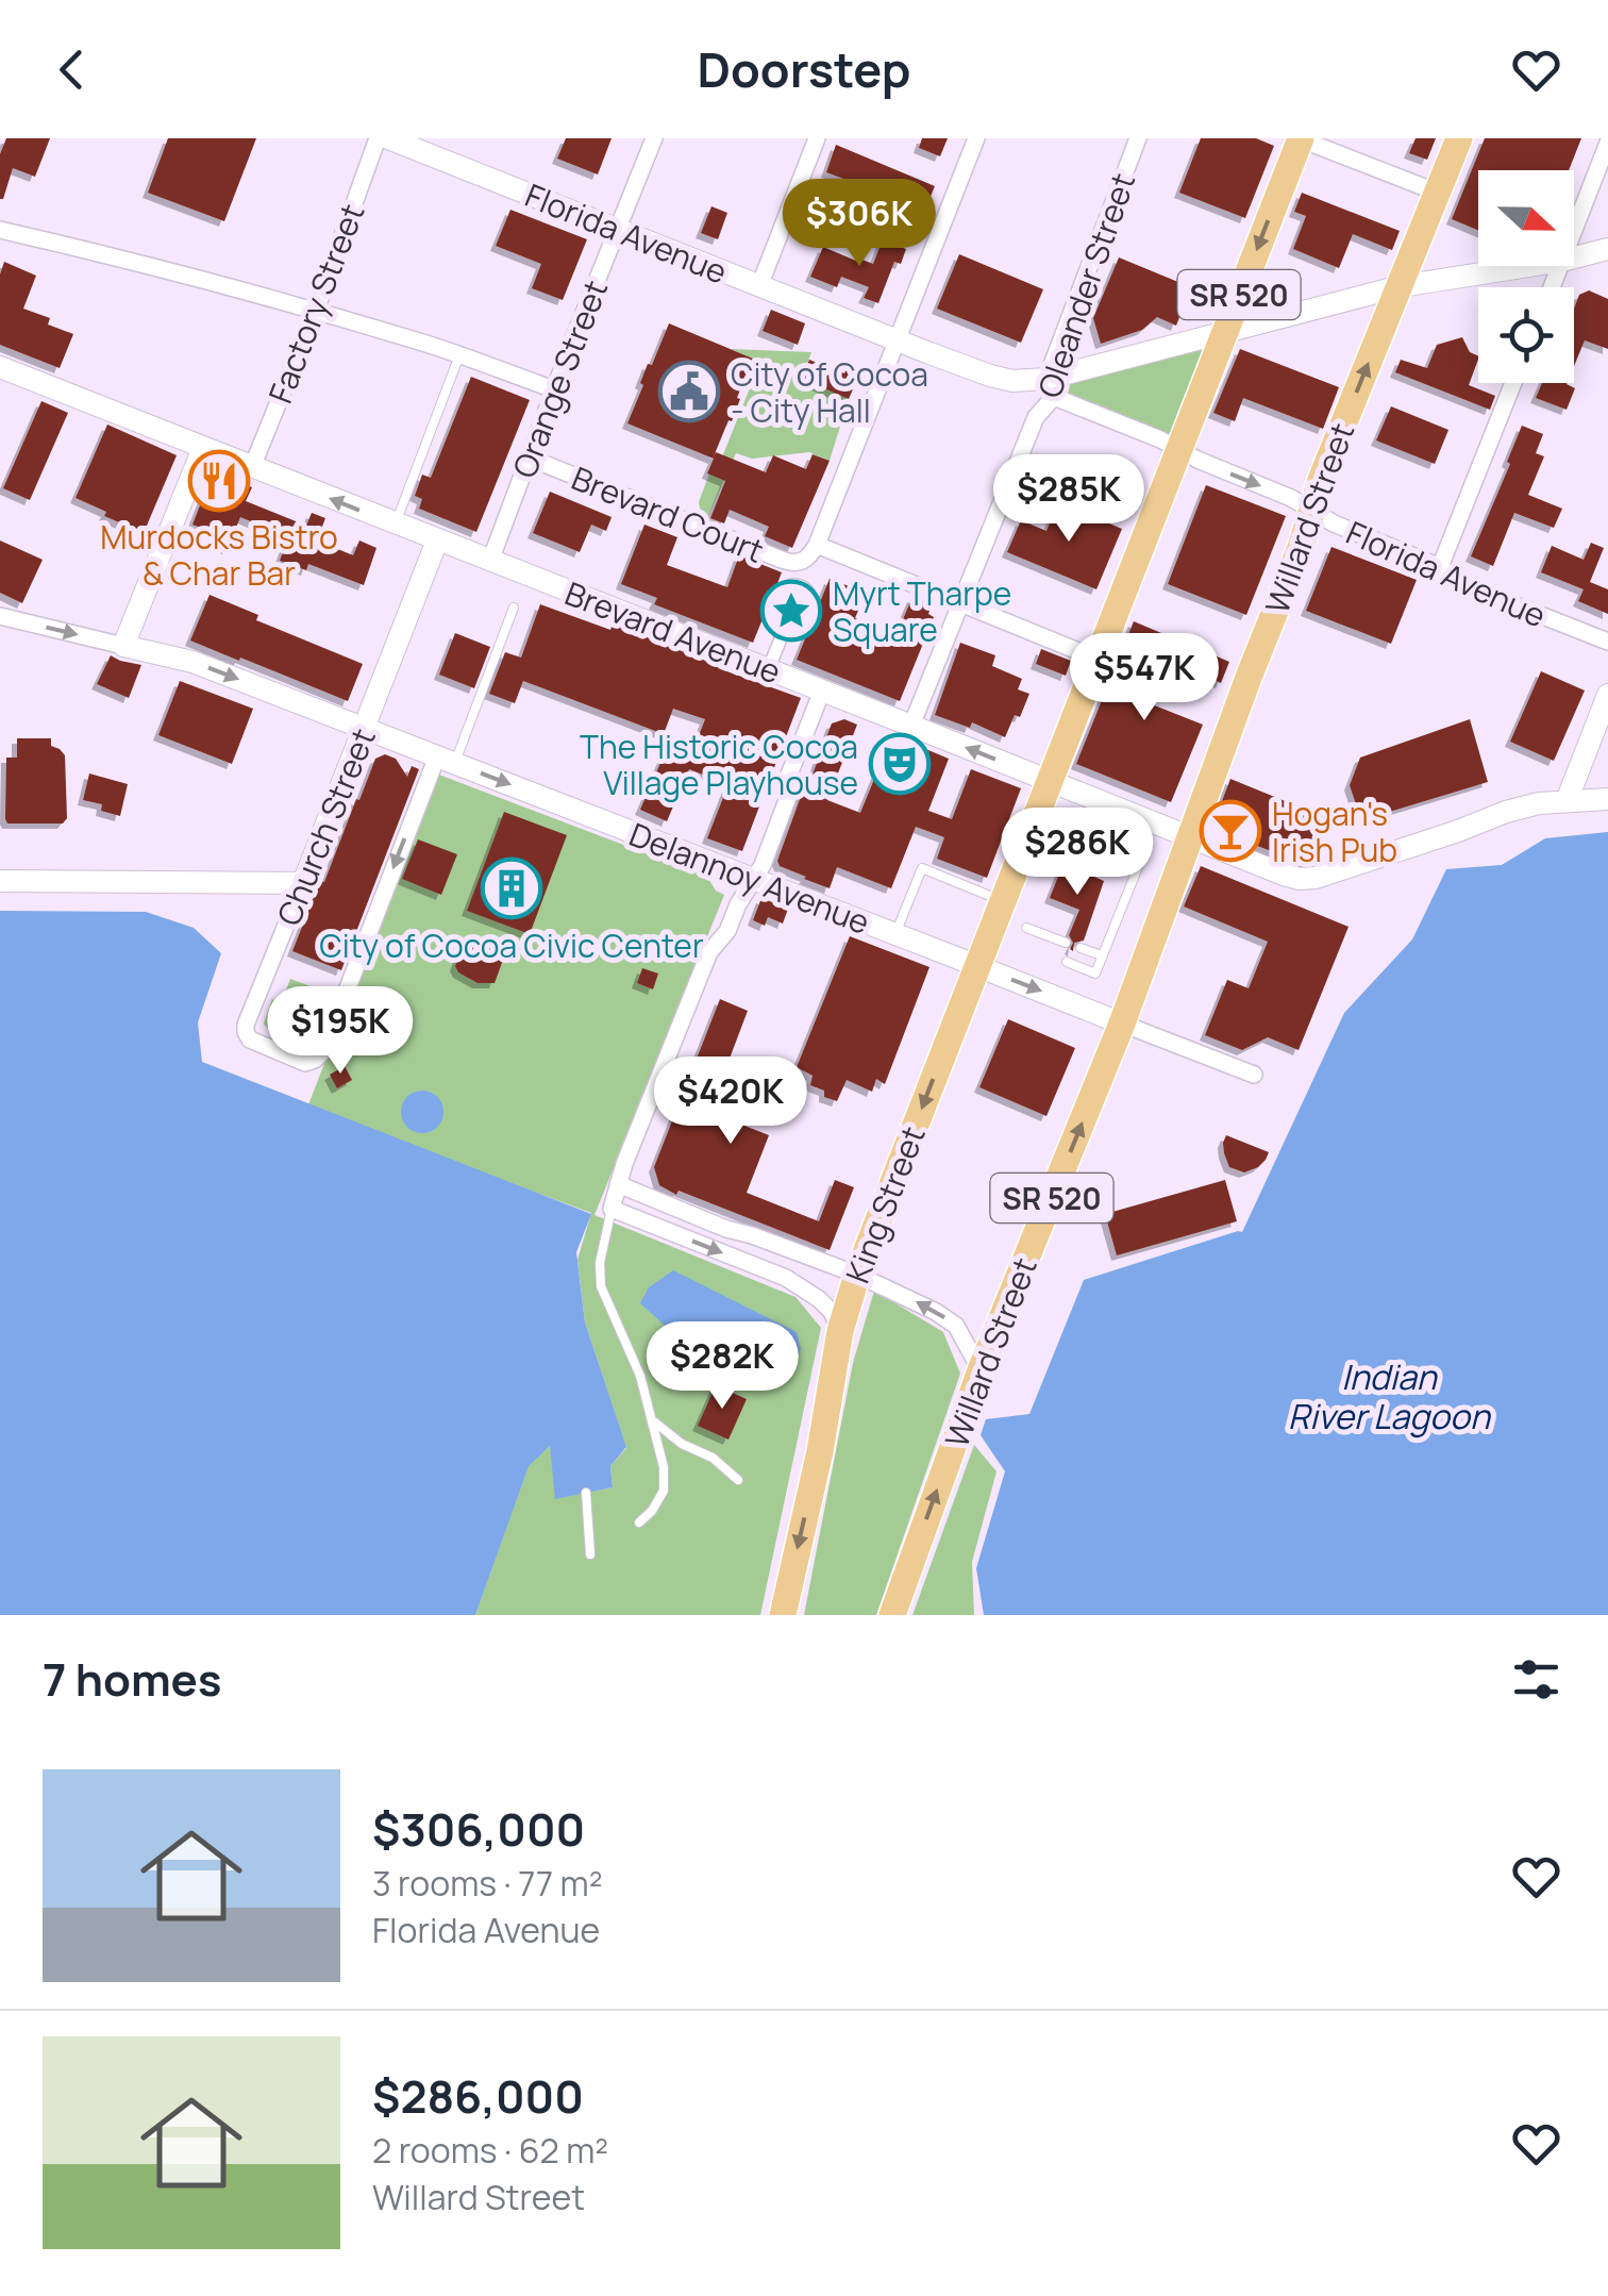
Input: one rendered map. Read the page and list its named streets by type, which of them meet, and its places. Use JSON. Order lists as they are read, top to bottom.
{
  "streets": {
    "main road": ["SR 520", "Willard Street", "King Street"],
    "street": [
      "Florida Avenue",
      "Oleander Street",
      "Factory Street",
      "Orange Street",
      "Brevard Court",
      "Brevard Avenue",
      "Church Street",
      "Delannoy Avenue"
    ]
  },
  "crossings": [
    ["Florida Avenue", "Oleander Street"],
    ["Florida Avenue", "SR 520"],
    ["Florida Avenue", "Orange Street"],
    ["Florida Avenue", "Willard Street"],
    ["Oleander Street", "Brevard Avenue"],
    ["SR 520", "Brevard Avenue"],
    ["SR 520", "King Street"],
    ["Factory Street", "Brevard Avenue"],
    ["Orange Street", "Brevard Court"],
    ["Orange Street", "Brevard Avenue"],
    ["Willard Street", "Brevard Avenue"],
    ["Willard Street", "Delannoy Avenue"],
    ["Brevard Avenue", "Church Street"],
    ["Church Street", "Delannoy Avenue"],
    ["Delannoy Avenue", "King Street"]
  ],
  "one_way": ["Willard Street", "Delannoy Avenue", "King Street"],
  "water": ["Indian River Lagoon"],
  "places": {
    "public building": ["City of Cocoa - City Hall"],
    "restaurant": ["Murdocks Bistro & Char Bar"],
    "place": ["Myrt Tharpe Square"],
    "theatre": ["The Historic Cocoa Village Playhouse"],
    "bar": ["Hogan's Irish Pub"],
    "building": ["City of Cocoa Civic Center"]
  },
  "north": "right",
  "page": {
    "header": "Doorstep",
    "price": [
      "$306K",
      "$285K",
      "$547K",
      "$286K",
      "$195K",
      "$420K",
      "$282K"
    ],
    "heading": "7 homes",
    "list": [
      {
        "name": "$306,000",
        "note": "3 rooms · 77 m² · Florida Avenue"
      },
      {
        "name": "$286,000",
        "note": "2 rooms · 62 m² · Willard Street"
      }
    ]
  }
}
